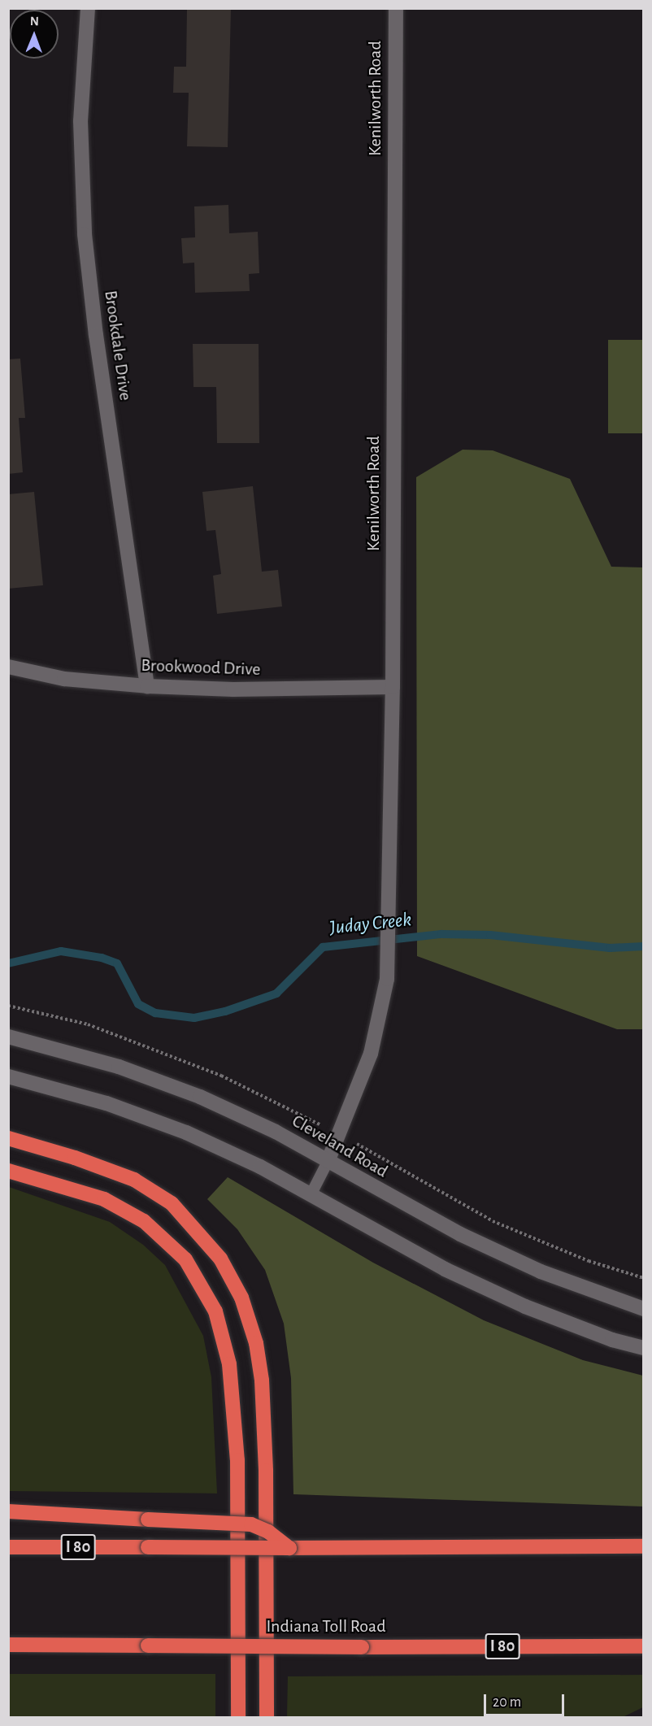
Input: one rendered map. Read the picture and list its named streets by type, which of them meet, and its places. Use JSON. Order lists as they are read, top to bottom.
{
  "streets": {
    "highway": ["I 80", "Indiana Toll Road"],
    "street": [
      "Kenilworth Road",
      "Brookdale Drive",
      "Brookwood Drive",
      "Cleveland Road"
    ]
  },
  "crossings": [
    ["Kenilworth Road", "Brookwood Drive"],
    ["Kenilworth Road", "Cleveland Road"],
    ["Brookdale Drive", "Brookwood Drive"]
  ],
  "water": ["Juday Creek"],
  "scale_bar": "20 m",
  "north": "top"
}
